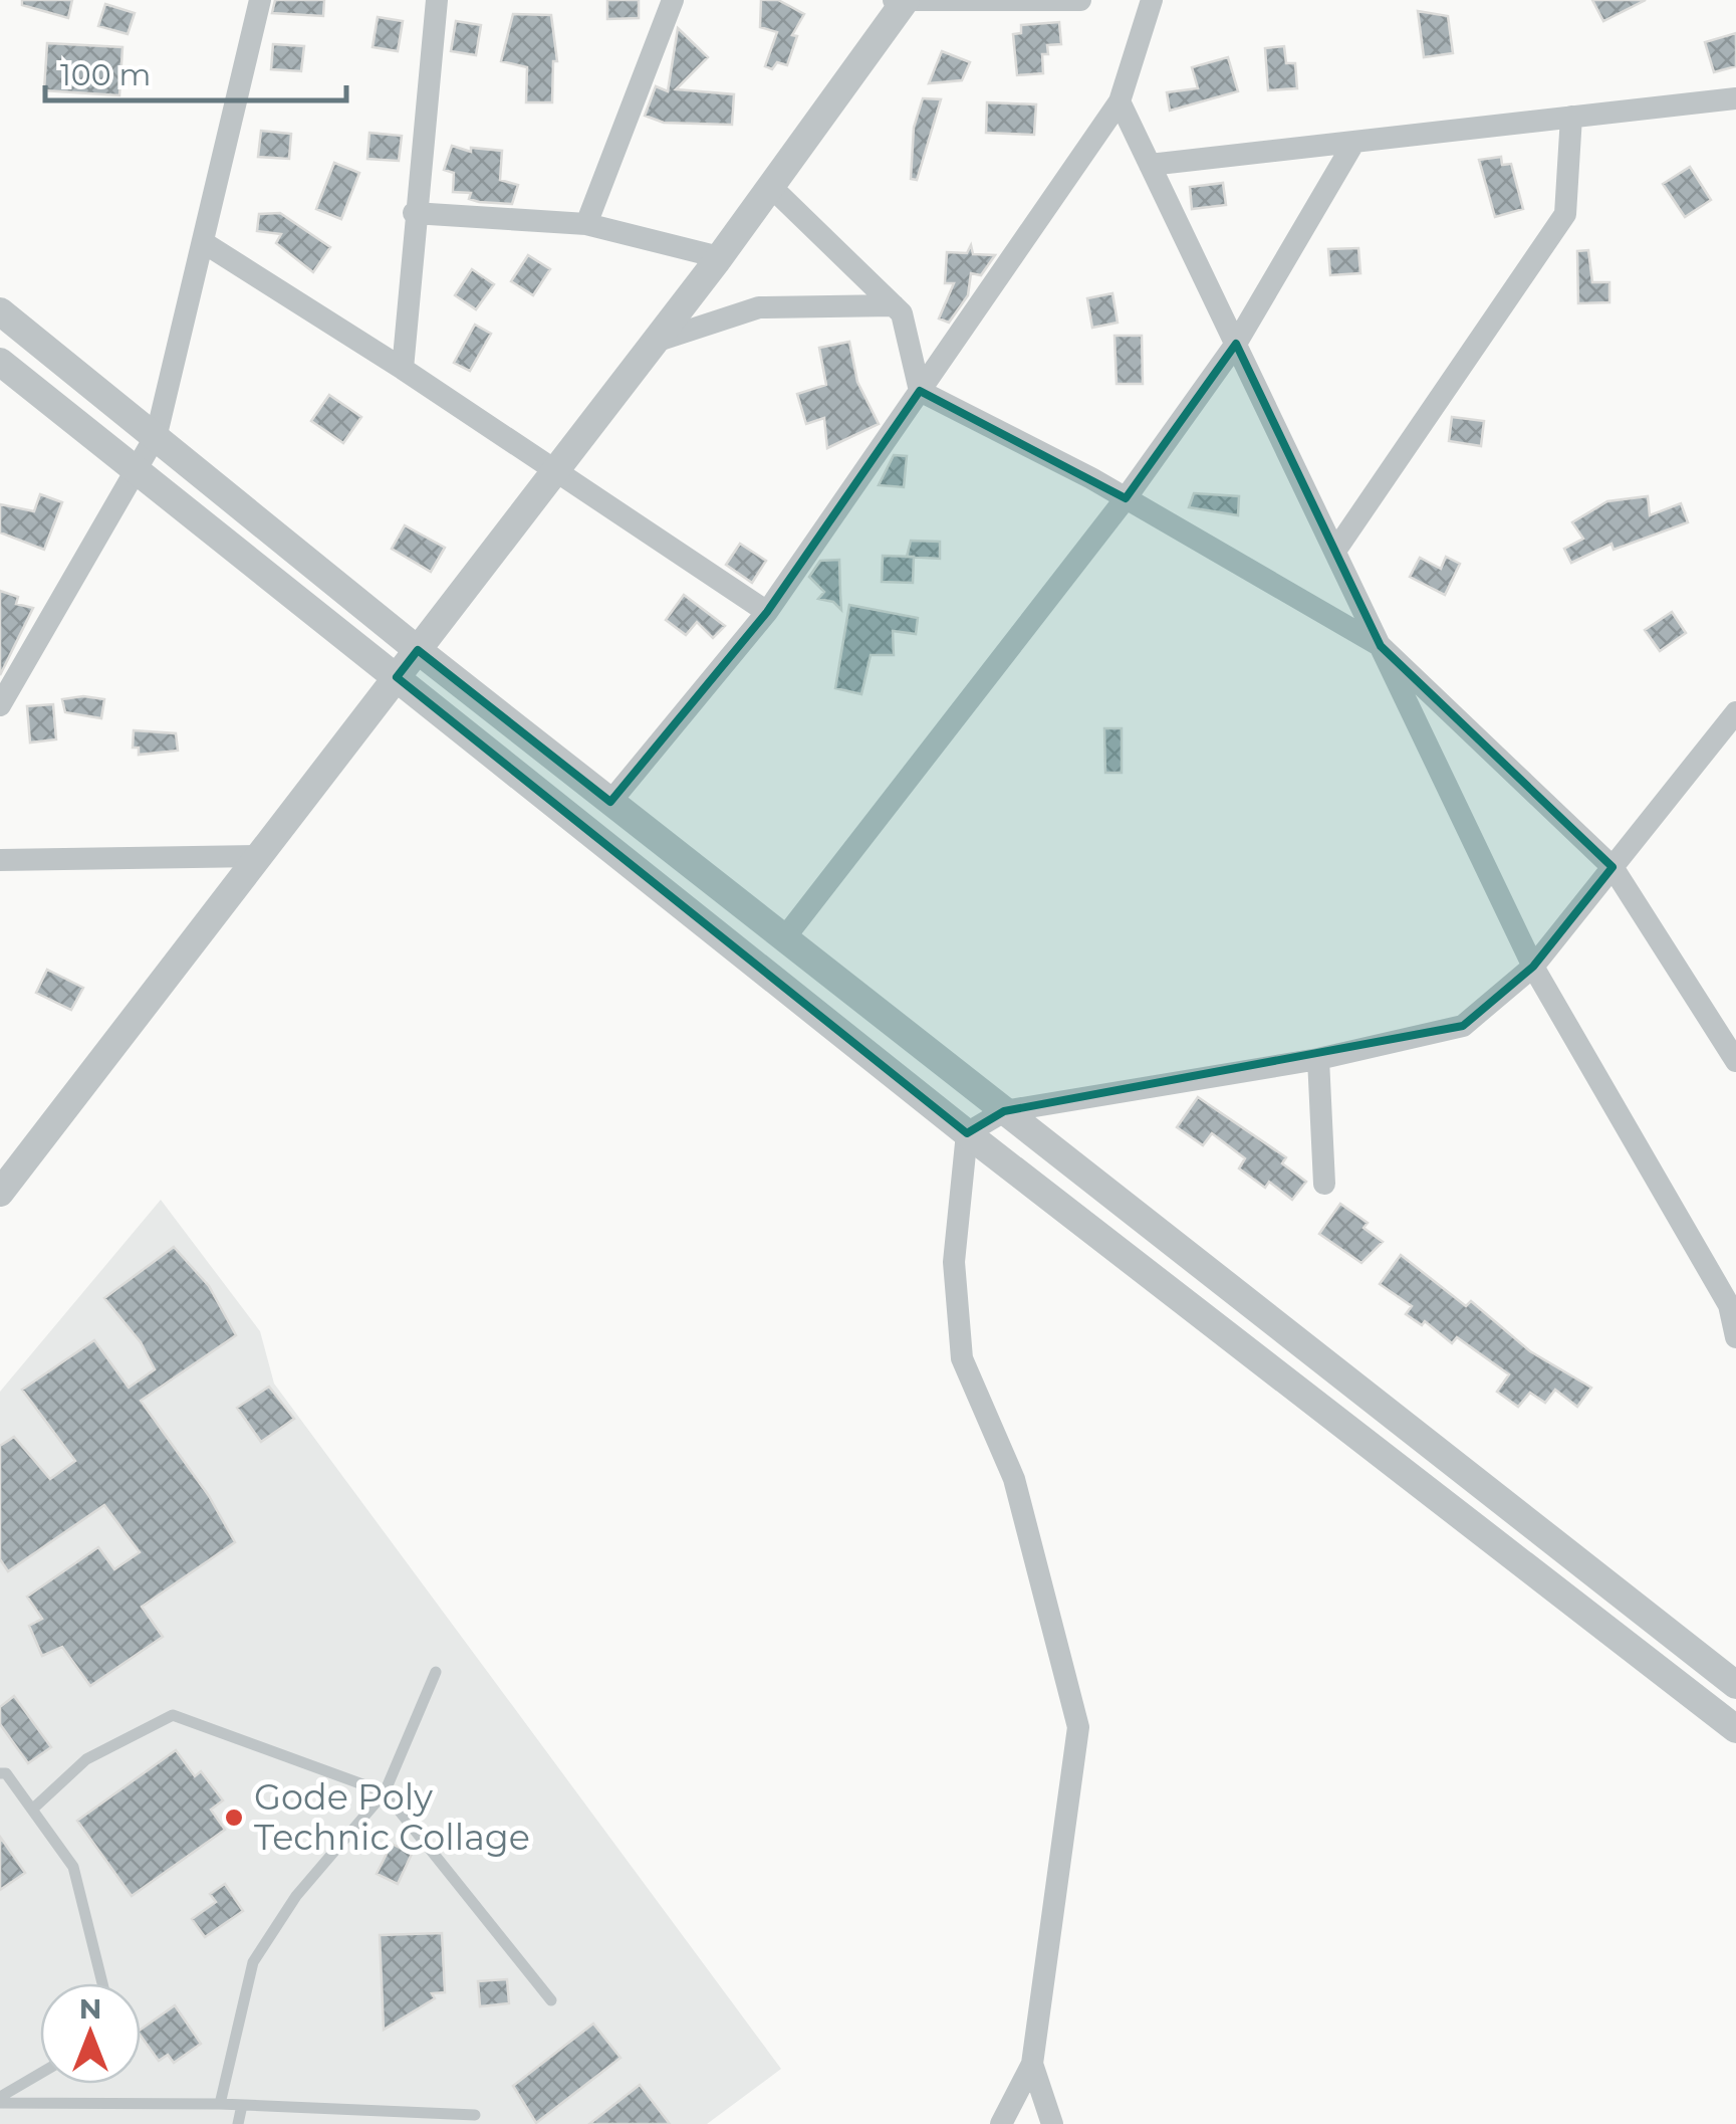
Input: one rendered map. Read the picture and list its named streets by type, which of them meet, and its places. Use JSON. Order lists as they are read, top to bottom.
{
  "places": ["Gode Poly Technic Collage"],
  "scale_bar": "100 m",
  "north": "top"
}
